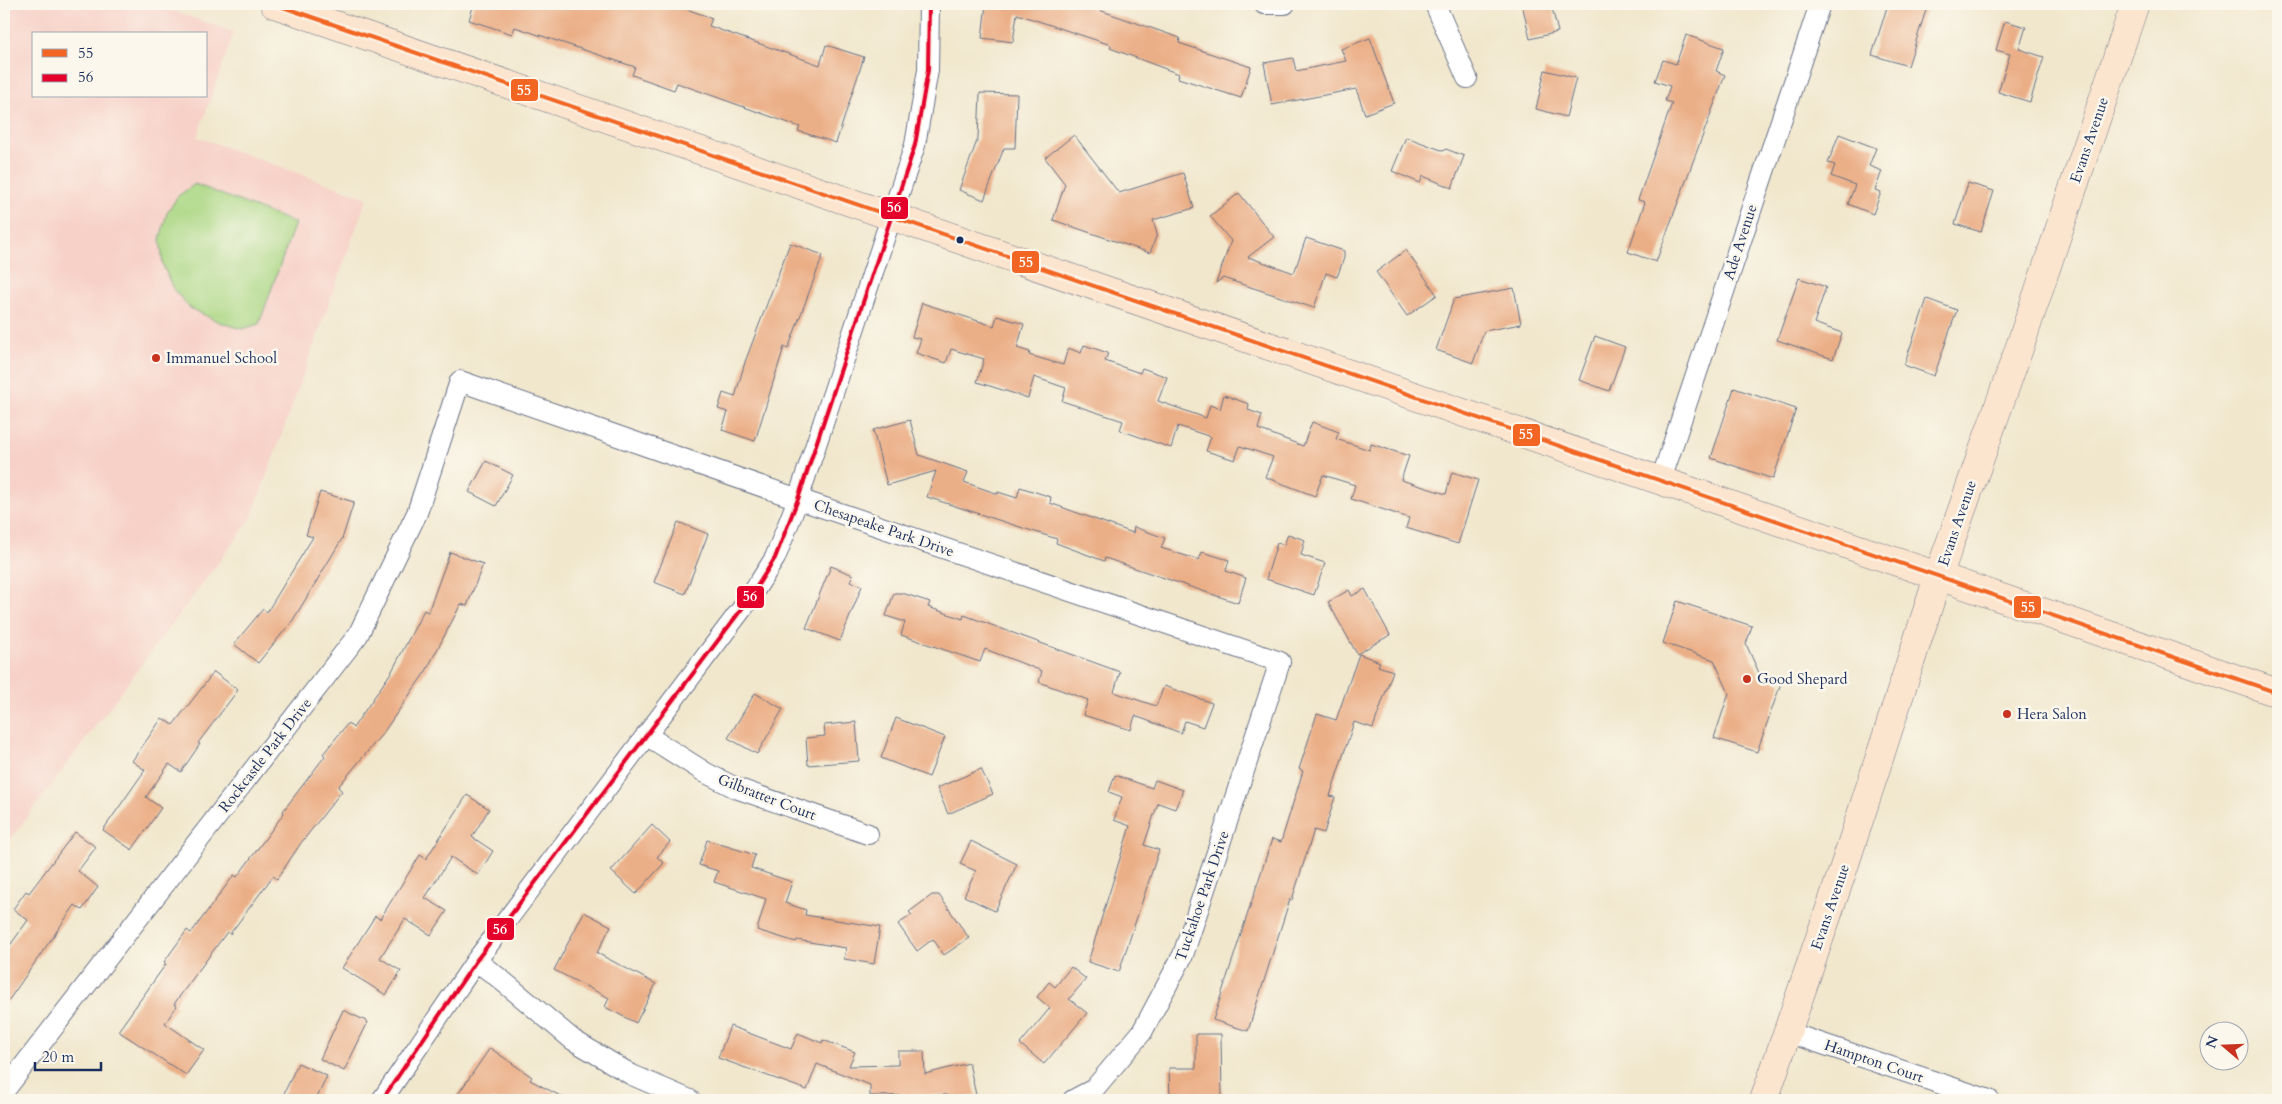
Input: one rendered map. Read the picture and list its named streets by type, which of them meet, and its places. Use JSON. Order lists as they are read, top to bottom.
{
  "streets": {
    "street": [
      "Evans Avenue",
      "Ade Avenue",
      "Chesapeake Park Drive",
      "Rockcastle Park Drive",
      "Gilbratter Court",
      "Tuckahoe Park Drive",
      "Hampton Court"
    ]
  },
  "crossings": [
    ["Evans Avenue", "Hampton Court"],
    ["Chesapeake Park Drive", "Rockcastle Park Drive"],
    ["Chesapeake Park Drive", "Tuckahoe Park Drive"]
  ],
  "places": ["Immanuel School", "Good Shepard", "Hera Salon"],
  "lines": ["transit line 55", "transit line 56"],
  "legend": ["55", "56"],
  "scale_bar": "20 m",
  "north": "left"
}
